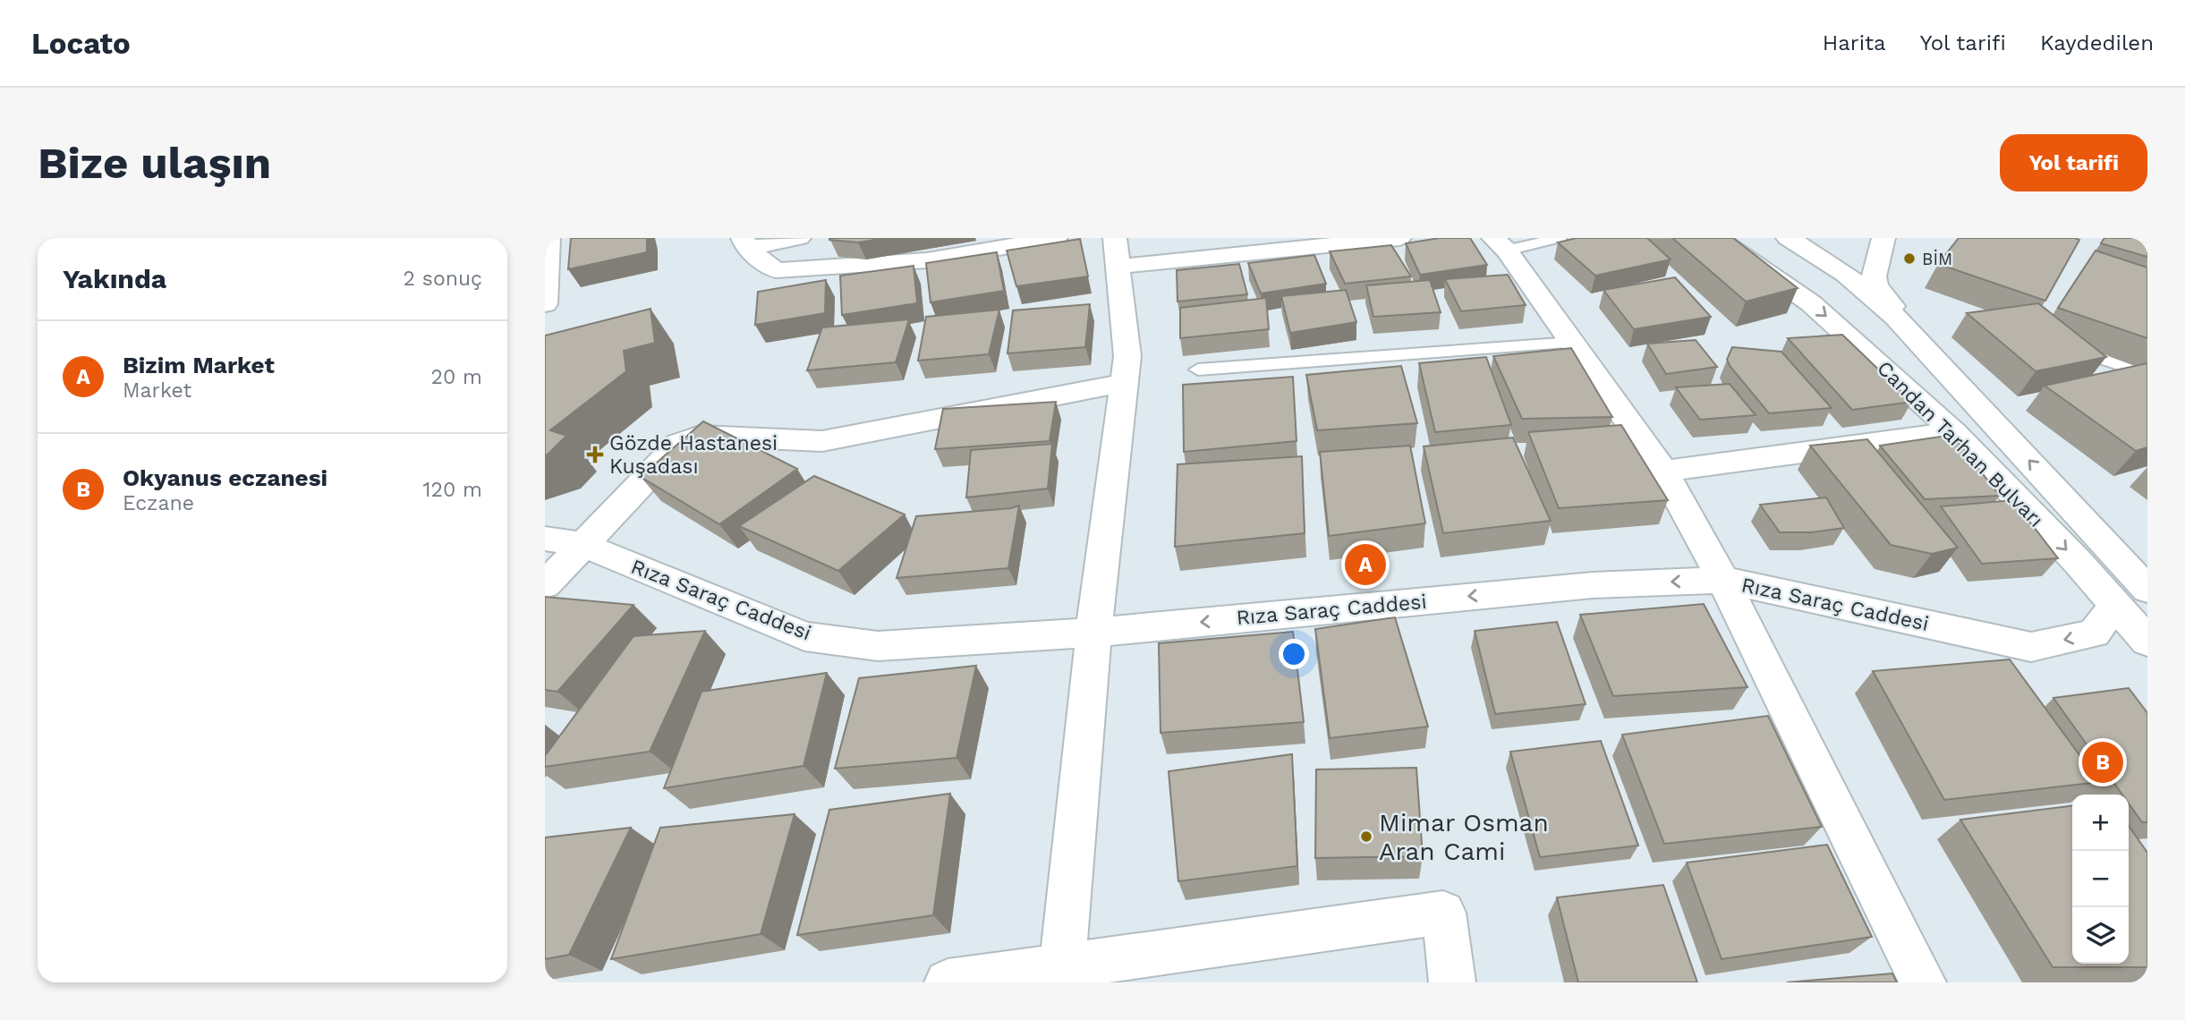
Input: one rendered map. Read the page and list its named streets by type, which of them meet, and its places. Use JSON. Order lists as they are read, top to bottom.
{
  "streets": {
    "street": ["Candan Tarhan Bulvarı", "Rıza Saraç Caddesi"]
  },
  "crossings": [
    ["Candan Tarhan Bulvarı", "Rıza Saraç Caddesi"]
  ],
  "one_way": ["Rıza Saraç Caddesi"],
  "places": {
    "other": ["BİM", "Mimar Osman Aran Cami"],
    "health": ["Gözde Hastanesi Kuşadası"]
  },
  "page": {
    "header": "Locato",
    "nav": ["Harita", "Yol tarifi", "Kaydedilen"],
    "buttons": "Yol tarifi",
    "title": "Bize ulaşın",
    "heading": ["Yakında", "2 sonuç"],
    "list": [
      {
        "mark": "A",
        "name": "Bizim Market",
        "note": "Market",
        "value": "20 m"
      },
      {
        "mark": "B",
        "name": "Okyanus eczanesi",
        "note": "Eczane",
        "value": "120 m"
      }
    ],
    "pins": ["A", "B"],
    "map_buttons": ["+", "−"]
  }
}
